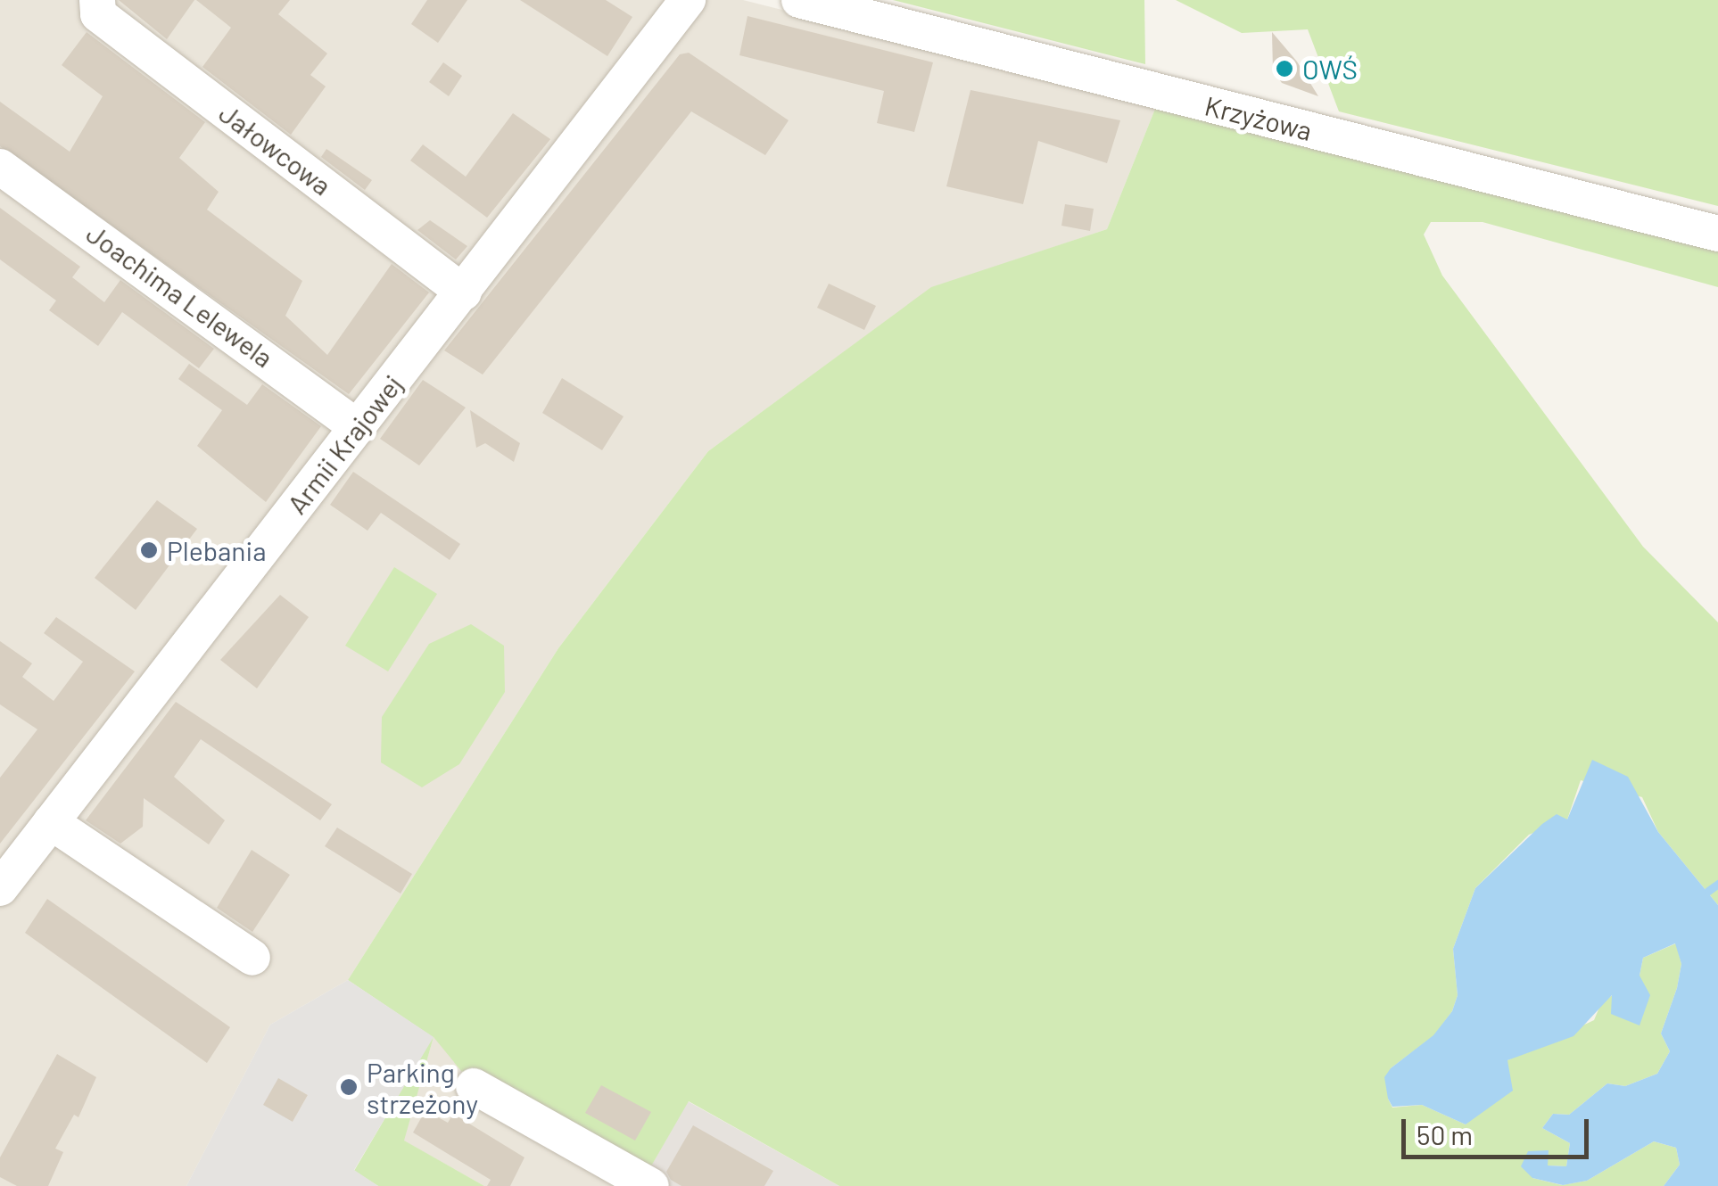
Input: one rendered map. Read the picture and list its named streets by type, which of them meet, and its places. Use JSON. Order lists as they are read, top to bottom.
{
  "streets": {
    "street": [
      "Krzyżowa",
      "Jałowcowa",
      "Joachima Lelewela",
      "Armii Krajowej"
    ]
  },
  "crossings": [
    ["Jałowcowa", "Armii Krajowej"],
    ["Joachima Lelewela", "Armii Krajowej"]
  ],
  "places": ["OWŚ", "Plebania", "Parking strzeżony"],
  "scale_bar": "50 m"
}
